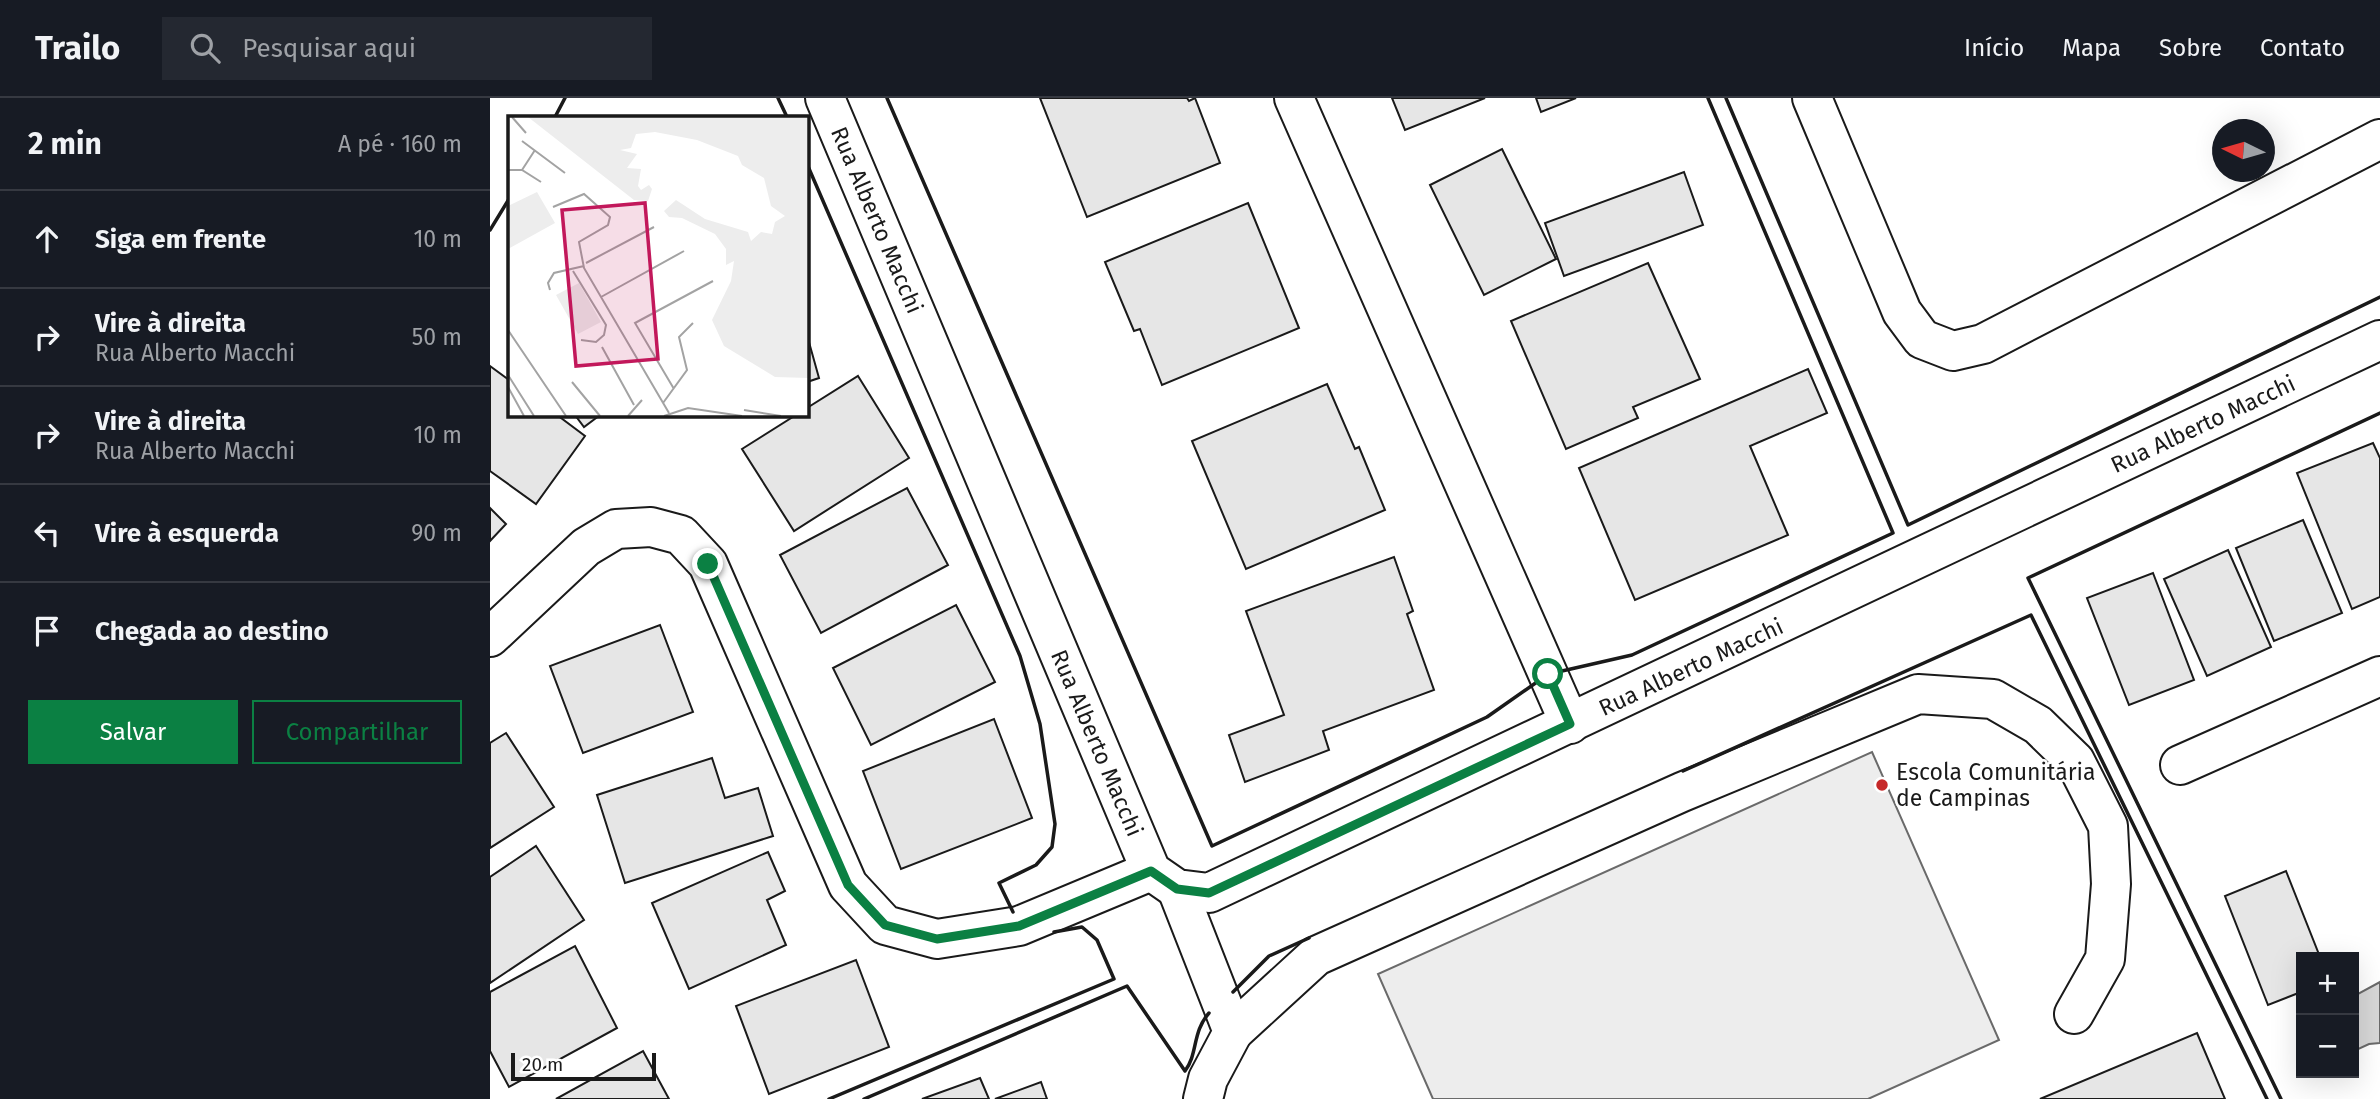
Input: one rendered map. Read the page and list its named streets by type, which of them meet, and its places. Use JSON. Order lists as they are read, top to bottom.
{
  "streets": {
    "street": ["Rua Alberto Macchi"]
  },
  "places": ["Escola Comunitária de Campinas"],
  "scale_bar": "20 m",
  "north": "left",
  "page": {
    "header": "Trailo",
    "search": "Pesquisar aqui",
    "nav": [
      "Início",
      "Mapa",
      "Sobre",
      "Contato"
    ],
    "heading": ["2 min", "A pé · 160 m"],
    "list": [
      ["Siga em frente", "10 m"],
      ["Vire à direita", "Rua Alberto Macchi", "50 m"],
      ["Vire à direita", "Rua Alberto Macchi", "10 m"],
      ["Vire à esquerda", "90 m"],
      "Chegada ao destino"
    ],
    "buttons": ["Salvar", "Compartilhar"],
    "map_buttons": ["+", "−"],
    "scale": "20 m"
  }
}
